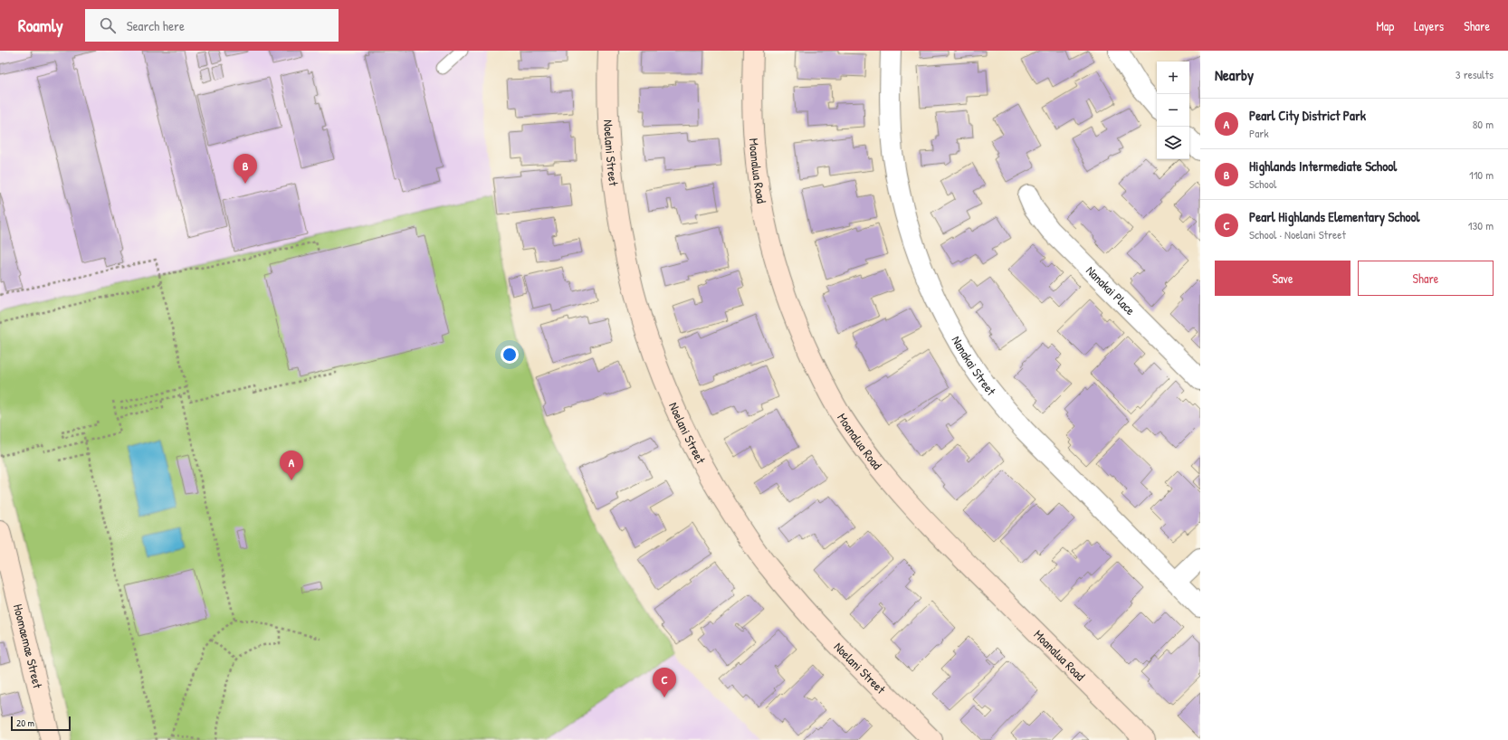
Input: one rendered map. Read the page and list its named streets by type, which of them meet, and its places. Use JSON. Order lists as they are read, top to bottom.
{
  "streets": {
    "street": [
      "Noelani Street",
      "Moanalua Road",
      "Nanakai Place",
      "Nanakai Street",
      "Hoomaemae Street"
    ]
  },
  "scale_bar": "20 m",
  "page": {
    "header": "Roamly",
    "search": "Search here",
    "nav": ["Map", "Layers", "Share"],
    "heading": ["Nearby", "3 results"],
    "map_buttons": ["+", "−"],
    "list": [
      {
        "mark": "A",
        "name": "Pearl City District Park",
        "note": "Park",
        "value": "80 m"
      },
      {
        "mark": "B",
        "name": "Highlands Intermediate School",
        "note": "School",
        "value": "110 m"
      },
      {
        "mark": "C",
        "name": "Pearl Highlands Elementary School",
        "note": "School · Noelani Street",
        "value": "130 m"
      }
    ],
    "pins": ["B", "A", "C"],
    "buttons": ["Save", "Share"],
    "scale": "20 m"
  }
}
